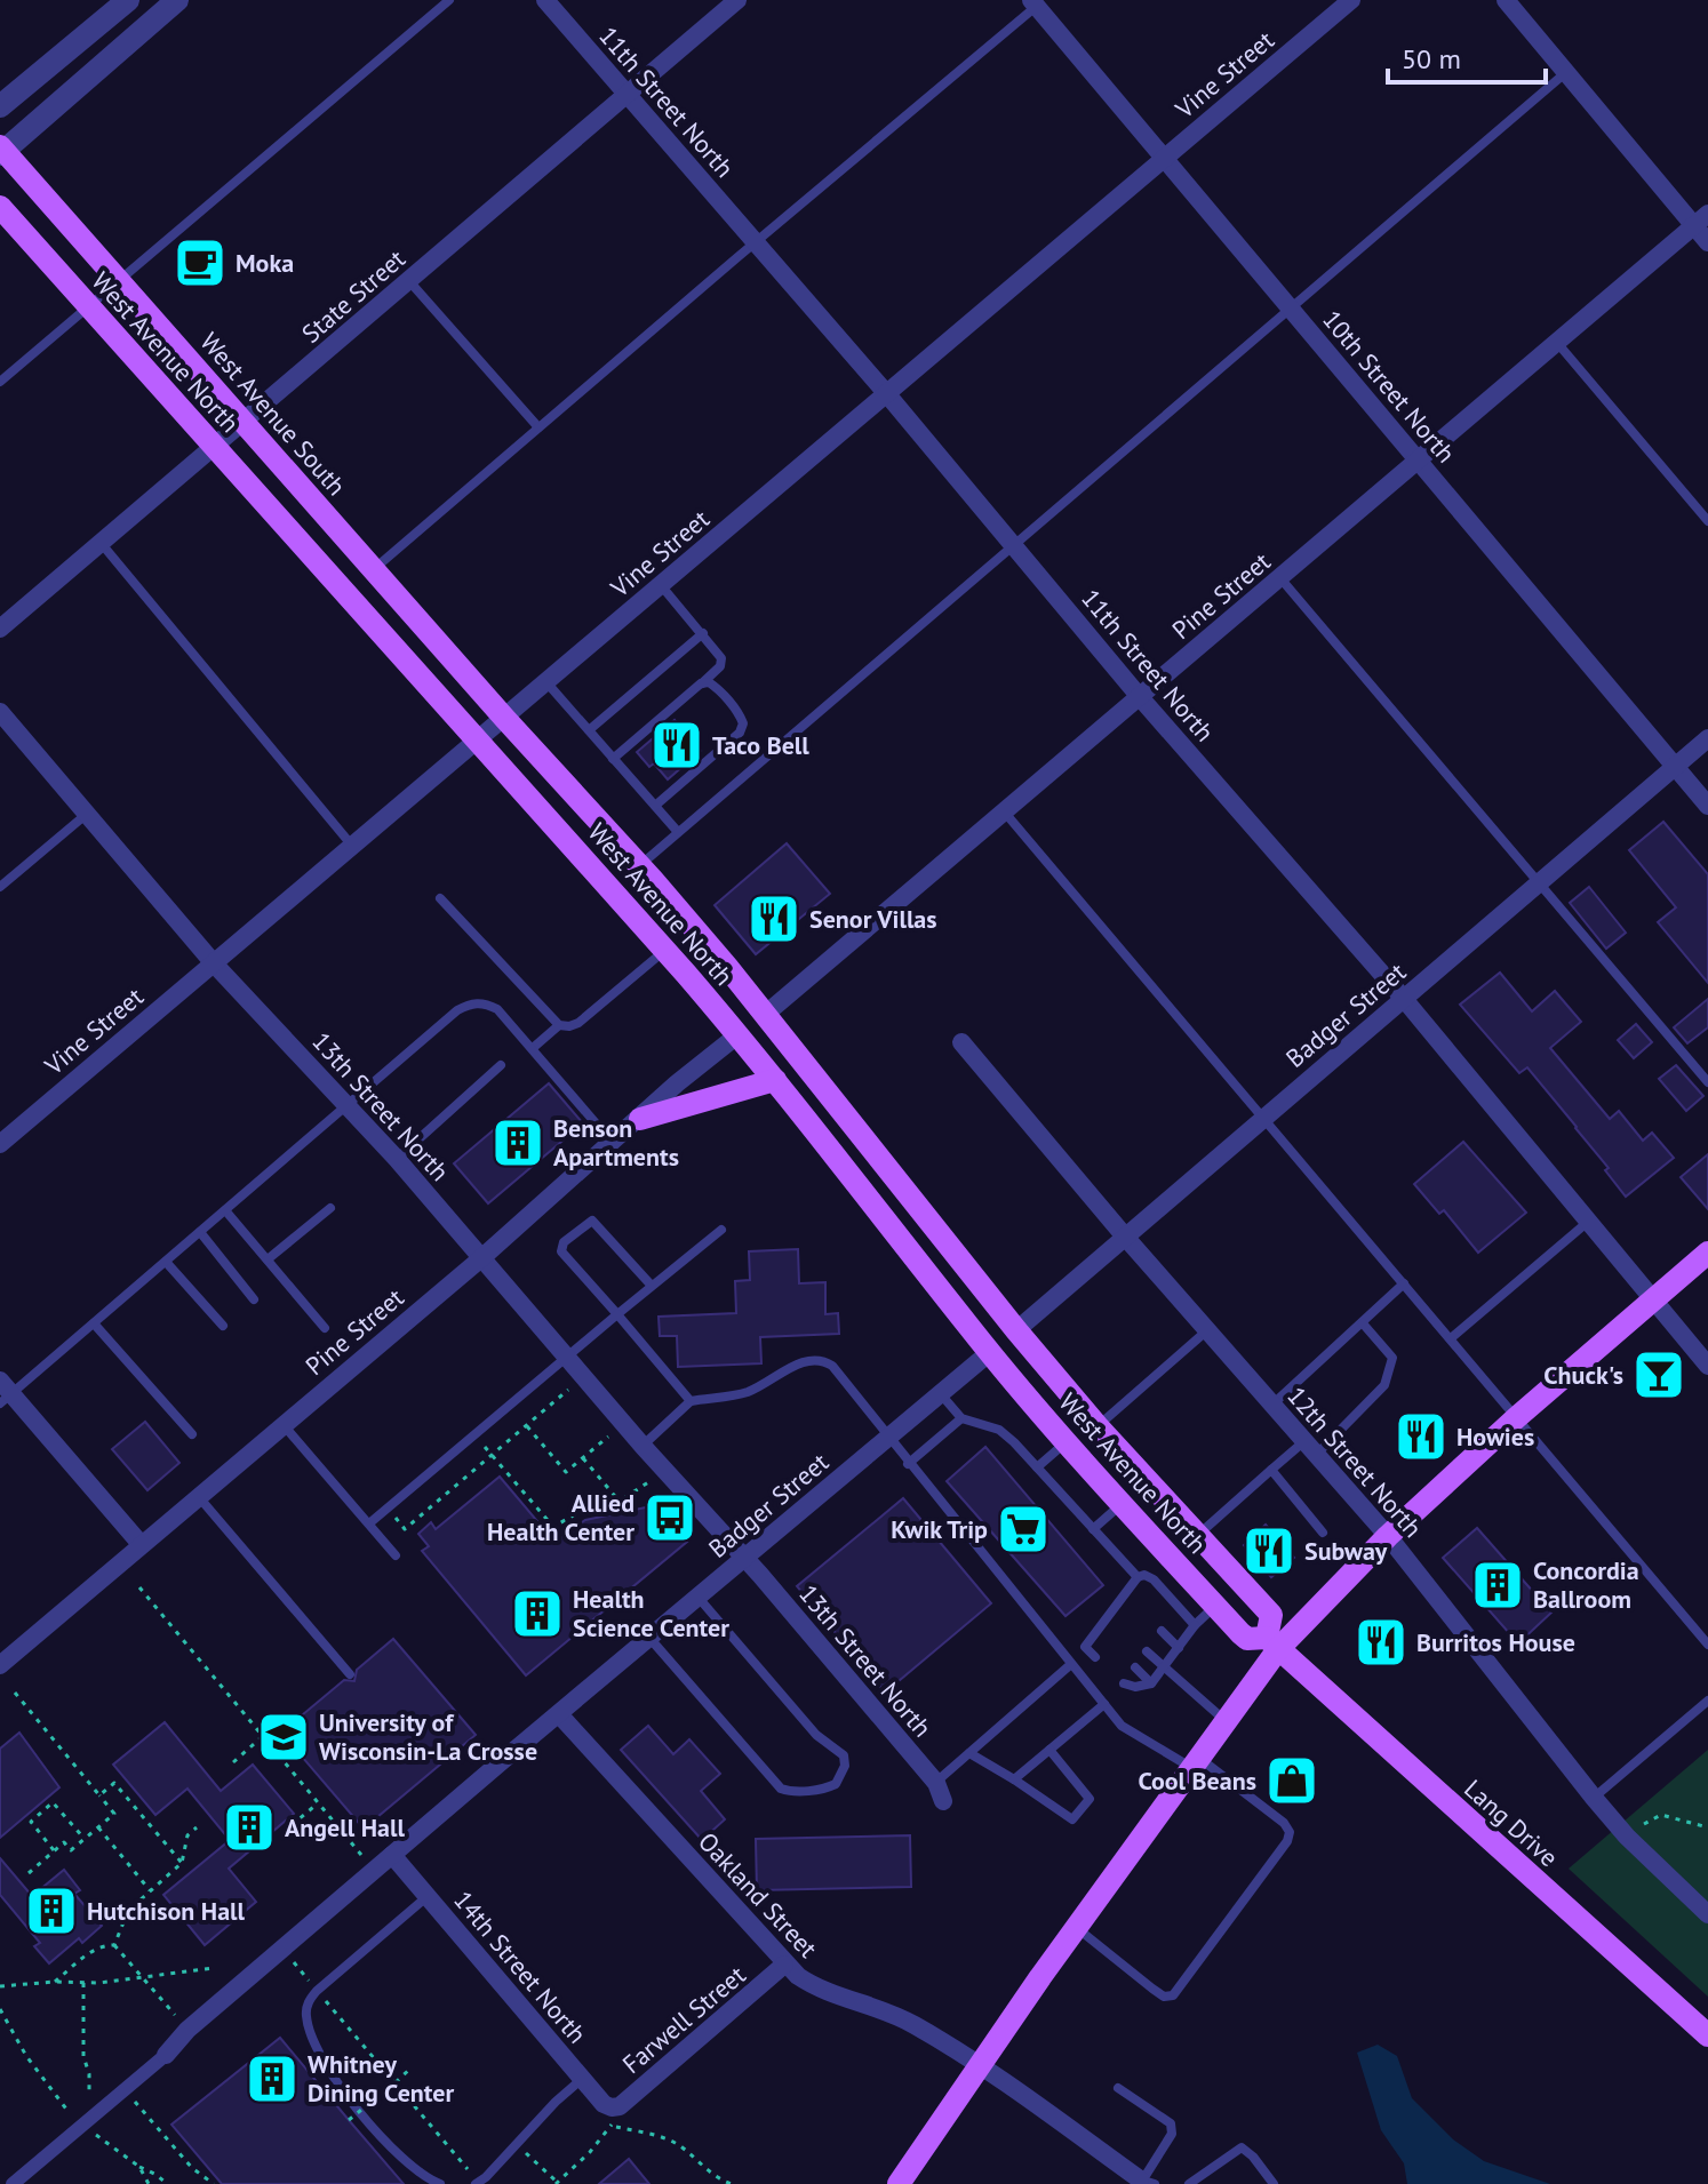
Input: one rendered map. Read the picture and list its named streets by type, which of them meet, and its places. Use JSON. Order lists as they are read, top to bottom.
{
  "streets": {
    "main road": ["West Avenue North", "West Avenue South", "Lang Drive"],
    "street": [
      "Vine Street",
      "11th Street North",
      "State Street",
      "10th Street North",
      "Pine Street",
      "Badger Street",
      "13th Street North",
      "12th Street North",
      "Oakland Street",
      "14th Street North",
      "Farwell Street"
    ]
  },
  "crossings": [
    ["Vine Street", "11th Street North"],
    ["Vine Street", "West Avenue North"],
    ["Vine Street", "10th Street North"],
    ["Vine Street", "West Avenue South"],
    ["Vine Street", "13th Street North"],
    ["11th Street North", "State Street"],
    ["11th Street North", "Pine Street"],
    ["11th Street North", "Badger Street"],
    ["State Street", "West Avenue North"],
    ["State Street", "West Avenue South"],
    ["West Avenue North", "West Avenue South"],
    ["West Avenue North", "Pine Street"],
    ["West Avenue North", "Badger Street"],
    ["West Avenue North", "Lang Drive"],
    ["10th Street North", "Pine Street"],
    ["10th Street North", "Badger Street"],
    ["Pine Street", "13th Street North"],
    ["Badger Street", "13th Street North"],
    ["Badger Street", "12th Street North"],
    ["Badger Street", "Oakland Street"],
    ["Badger Street", "14th Street North"],
    ["Oakland Street", "Farwell Street"],
    ["14th Street North", "Farwell Street"]
  ],
  "places": {
    "cafe": ["Moka"],
    "restaurant": [
      "Taco Bell",
      "Senor Villas",
      "Howies",
      "Subway",
      "Burritos House"
    ],
    "building": [
      "Benson Apartments",
      "Concordia Ballroom",
      "Health Science Center",
      "Angell Hall",
      "Hutchison Hall",
      "Whitney Dining Center"
    ],
    "bar": ["Chuck's"],
    "bus stop": ["Allied Health Center"],
    "supermarket": ["Kwik Trip"],
    "school or university": ["University of Wisconsin-La Crosse"],
    "shop": ["Cool Beans"]
  },
  "scale_bar": "50 m"
}
